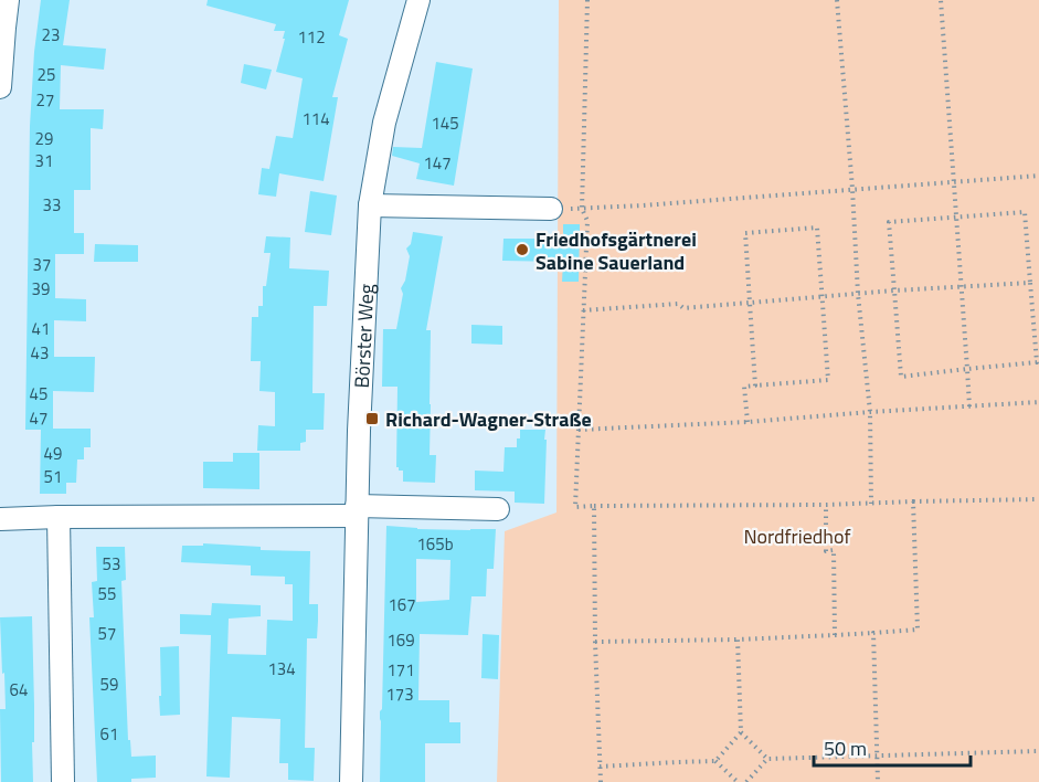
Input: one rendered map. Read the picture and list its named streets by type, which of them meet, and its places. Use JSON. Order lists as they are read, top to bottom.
{
  "streets": {
    "street": ["Börster Weg"]
  },
  "parks": ["Nordfriedhof"],
  "places": {
    "other": ["Friedhofsgärtnerei Sabine Sauerland"],
    "transit": ["Richard-Wagner-Straße"]
  },
  "house_numbers": [
    "23",
    "112",
    "25",
    "27",
    "114",
    "145",
    "29",
    "31",
    "147",
    "33",
    "37",
    "39",
    "41",
    "43",
    "45",
    "47",
    "49",
    "51",
    "165b",
    "53",
    "55",
    "167",
    "57",
    "169",
    "134",
    "171",
    "59",
    "64",
    "173",
    "61"
  ],
  "scale_bar": "50 m"
}
